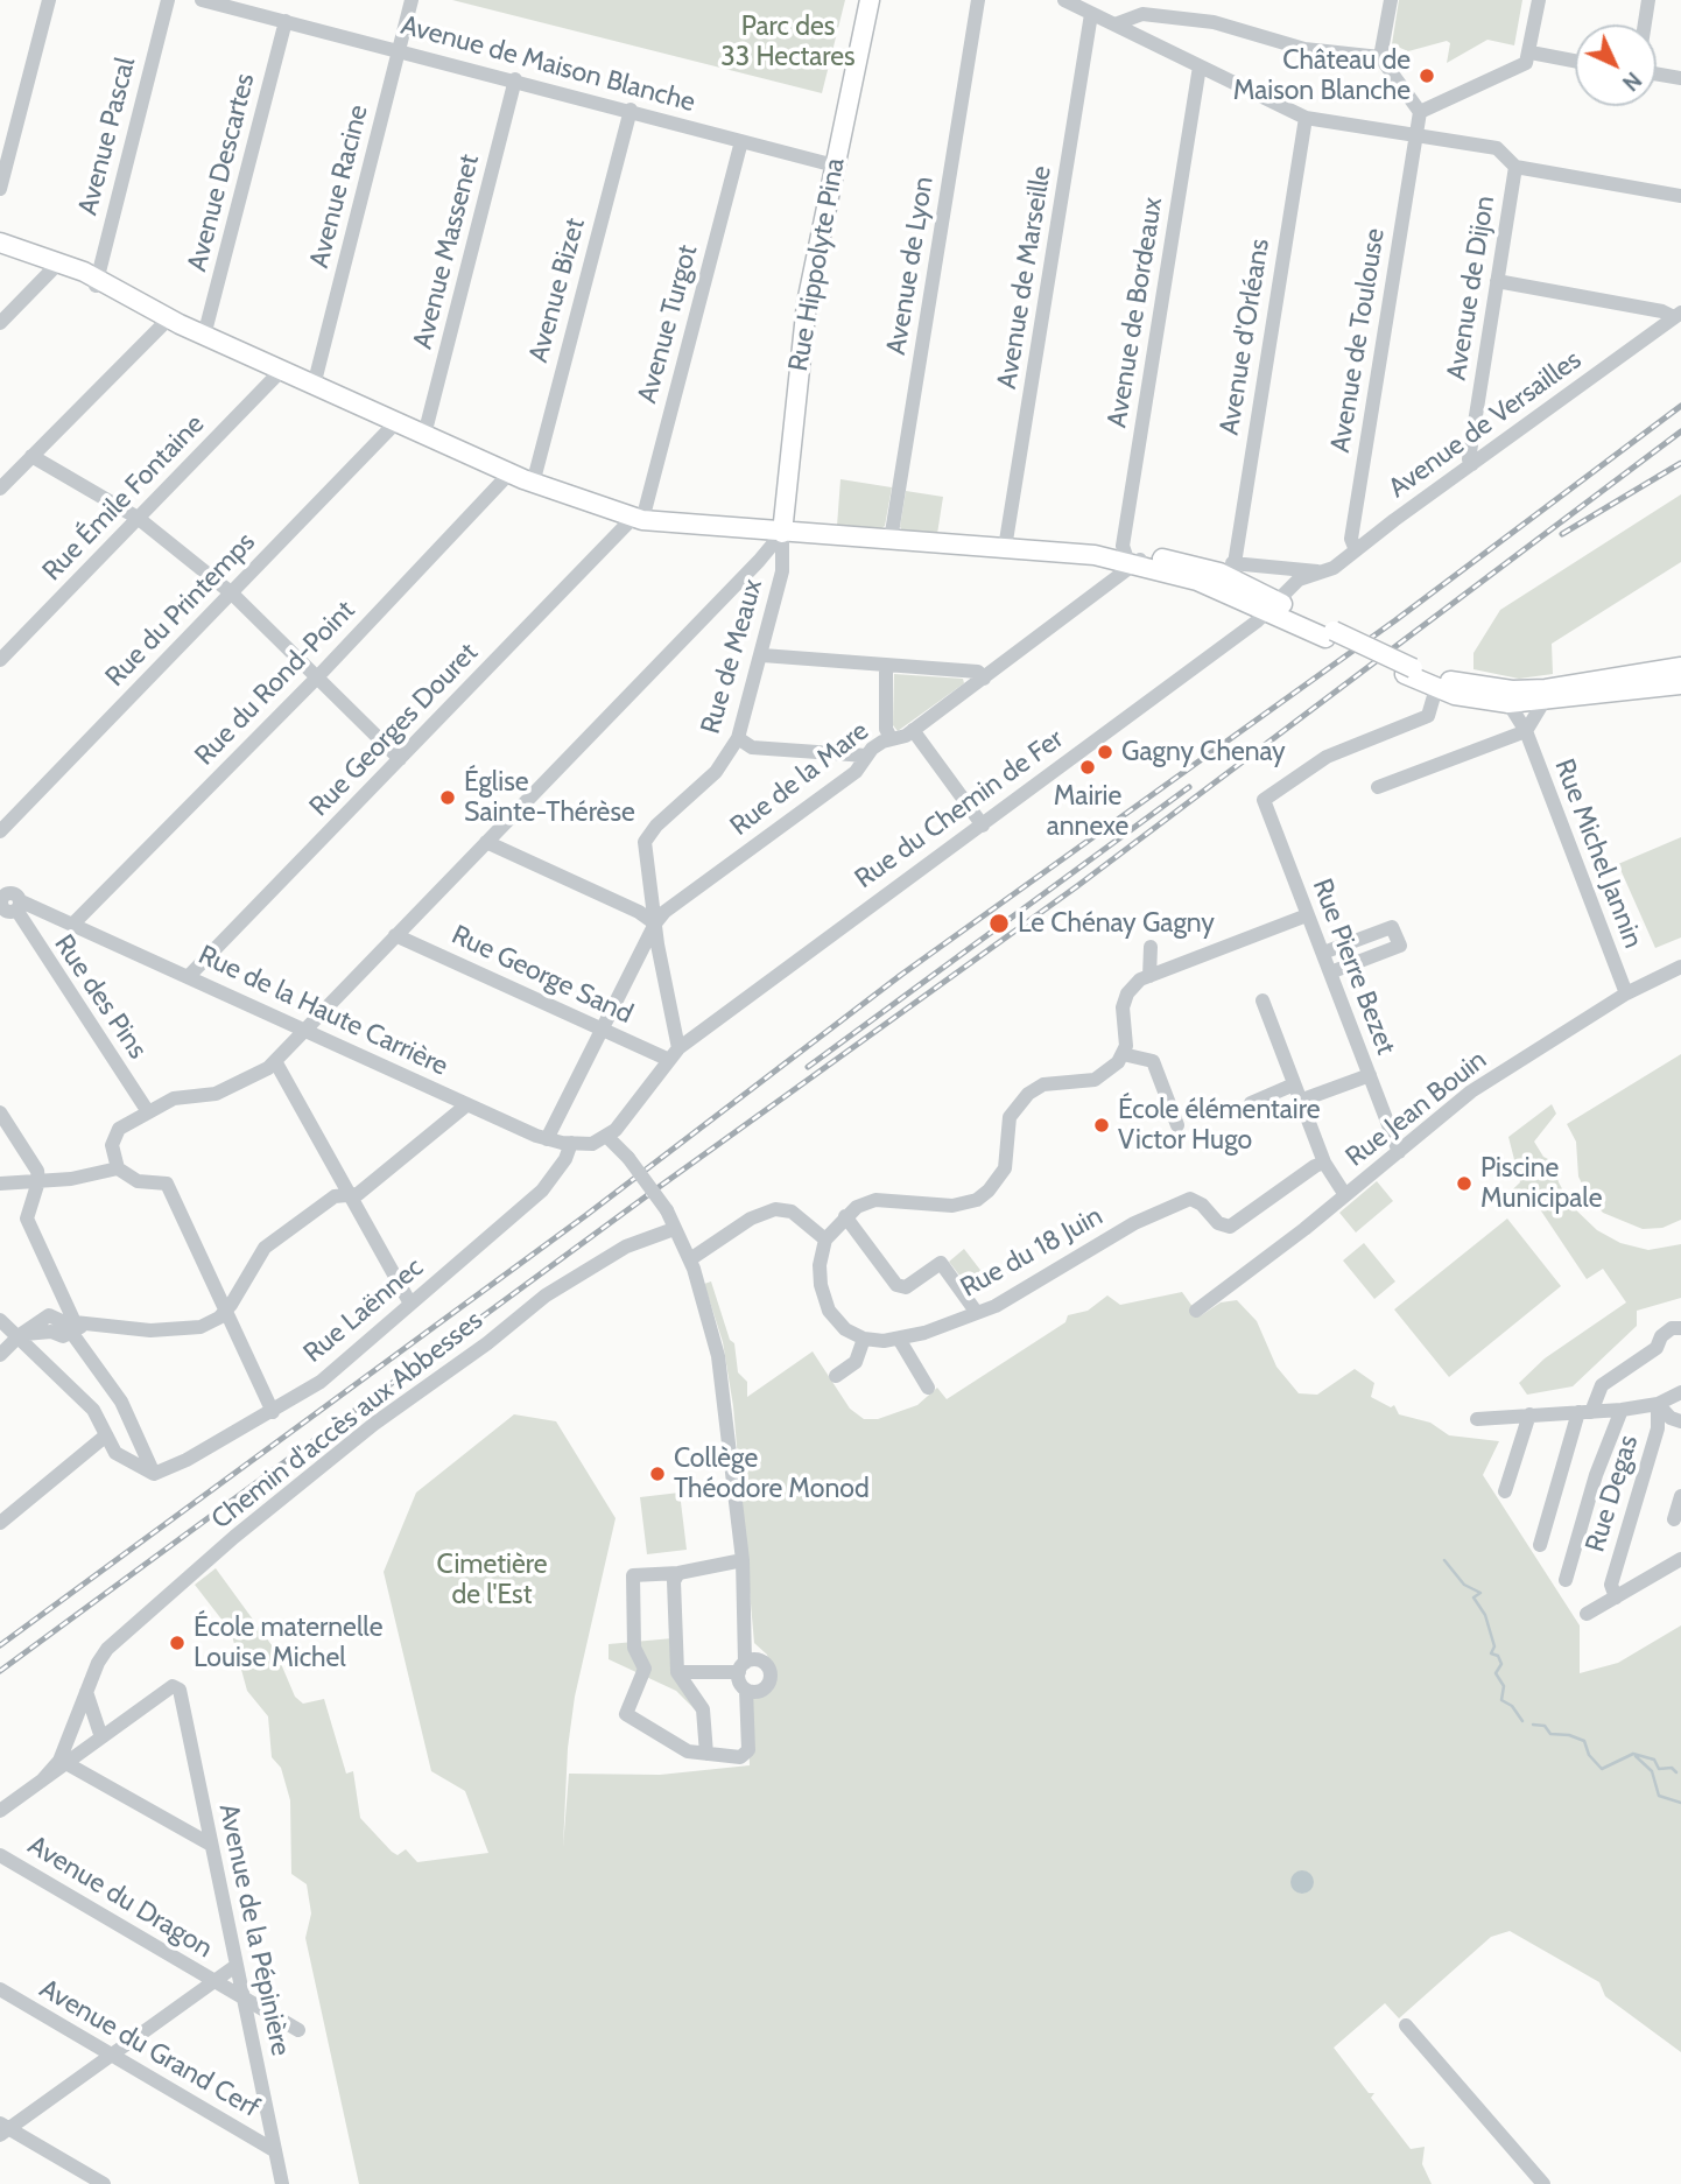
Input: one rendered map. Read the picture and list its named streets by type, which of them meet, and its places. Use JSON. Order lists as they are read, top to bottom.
{
  "streets": {
    "main road": ["Rue Hippolyte Pina"],
    "street": [
      "Avenue de Maison Blanche",
      "Avenue Pascal",
      "Avenue Descartes",
      "Avenue Racine",
      "Avenue Massenet",
      "Avenue de Lyon",
      "Avenue de Marseille",
      "Avenue de Dijon",
      "Avenue Bizet",
      "Avenue de Bordeaux",
      "Avenue Turgot",
      "Avenue d'Orléans",
      "Avenue de Toulouse",
      "Avenue de Versailles",
      "Rue Émile Fontaine",
      "Rue du Printemps",
      "Rue de Meaux",
      "Rue du Rond-Point",
      "Rue Georges Douret",
      "Rue de la Mare",
      "Rue du Chemin de Fer",
      "Rue Michel Jannin",
      "Rue Pierre Bezet",
      "Rue George Sand",
      "Rue des Pins",
      "Rue de la Haute Carrière",
      "Rue Jean Bouin",
      "Rue du 18 Juin",
      "Rue Laënnec",
      "Chemin d'accès aux Abbesses",
      "Rue Degas",
      "Avenue du Dragon",
      "Avenue de la Pépinière",
      "Avenue du Grand Cerf"
    ]
  },
  "crossings": [
    ["Avenue de Maison Blanche", "Avenue Descartes"],
    ["Avenue de Maison Blanche", "Avenue Racine"],
    ["Avenue de Maison Blanche", "Avenue Massenet"],
    ["Avenue de Maison Blanche", "Rue Hippolyte Pina"],
    ["Avenue de Maison Blanche", "Avenue Bizet"],
    ["Avenue de Maison Blanche", "Avenue Turgot"],
    ["Rue Hippolyte Pina", "Rue de Meaux"],
    ["Avenue de Dijon", "Avenue de Versailles"],
    ["Avenue de Bordeaux", "Rue de la Mare"],
    ["Avenue Turgot", "Rue Georges Douret"],
    ["Avenue de Toulouse", "Avenue de Versailles"],
    ["Avenue de Versailles", "Rue du Chemin de Fer"],
    ["Rue de Meaux", "Rue de la Mare"],
    ["Rue de Meaux", "Rue du Chemin de Fer"],
    ["Rue du Rond-Point", "Rue de la Haute Carrière"],
    ["Rue Georges Douret", "Rue de la Haute Carrière"],
    ["Rue Michel Jannin", "Rue Jean Bouin"],
    ["Rue Pierre Bezet", "Rue Jean Bouin"],
    ["Rue des Pins", "Rue de la Haute Carrière"],
    ["Rue de la Haute Carrière", "Rue Laënnec"],
    ["Avenue du Dragon", "Avenue de la Pépinière"],
    ["Avenue de la Pépinière", "Avenue du Grand Cerf"]
  ],
  "parks": ["Parc des 33 Hectares", "Cimetière de l'Est"],
  "places": [
    "Château de Maison Blanche",
    "Gagny Chenay",
    "Mairie annexe",
    "Église Sainte-Thérèse",
    "Le Chénay Gagny",
    "École élémentaire Victor Hugo",
    "Piscine Municipale",
    "Collège Théodore Monod",
    "École maternelle Louise Michel"
  ],
  "north": "bottom right"
}
